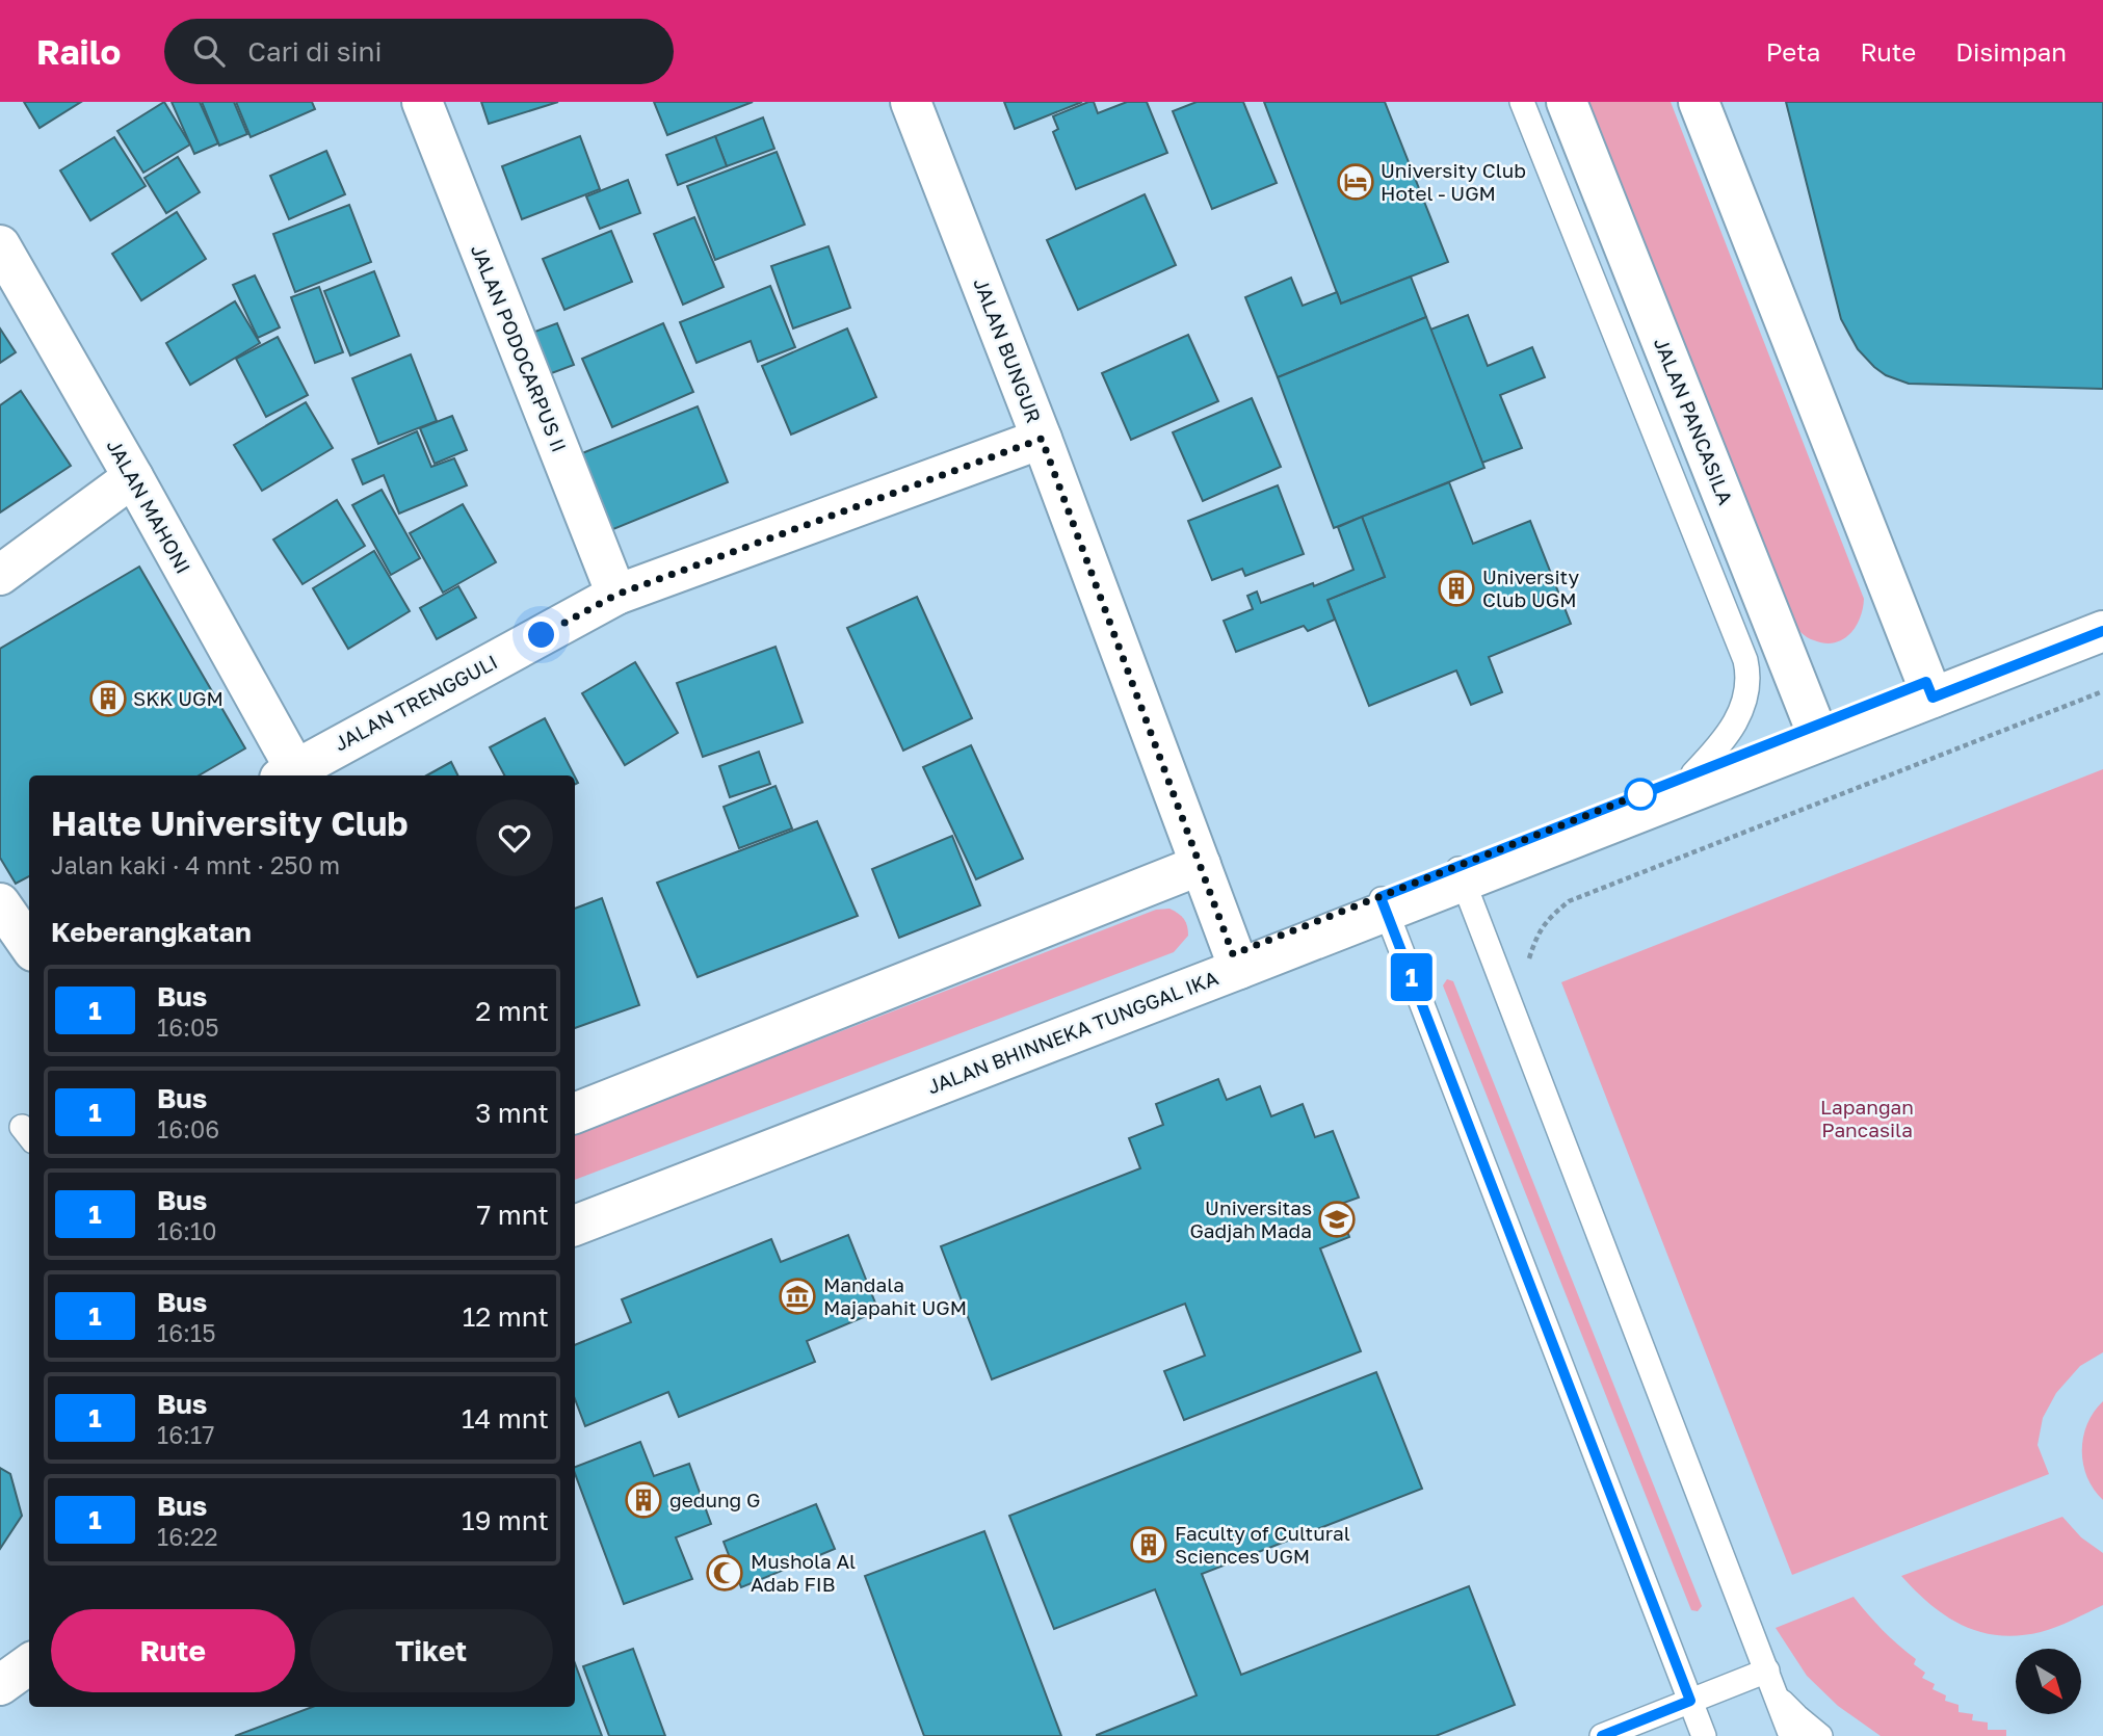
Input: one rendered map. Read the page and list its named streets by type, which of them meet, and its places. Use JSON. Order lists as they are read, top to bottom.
{
  "streets": {
    "street": [
      "JALAN PODOCARPUS II",
      "JALAN BUNGUR",
      "JALAN PANCASILA",
      "JALAN MAHONI",
      "JALAN TRENGGULI",
      "JALAN BHINNEKA TUNGGAL IKA"
    ]
  },
  "crossings": [
    ["JALAN PODOCARPUS II", "JALAN TRENGGULI"],
    ["JALAN BUNGUR", "JALAN TRENGGULI"],
    ["JALAN BUNGUR", "JALAN BHINNEKA TUNGGAL IKA"],
    ["JALAN PANCASILA", "JALAN BHINNEKA TUNGGAL IKA"],
    ["JALAN MAHONI", "JALAN TRENGGULI"]
  ],
  "parks": ["Lapangan Pancasila"],
  "places": {
    "hotel": ["University Club Hotel - UGM"],
    "building": [
      "University Club UGM",
      "SKK UGM",
      "gedung G",
      "Faculty of Cultural Sciences UGM"
    ],
    "school or university": ["Universitas Gadjah Mada"],
    "museum": ["Mandala Majapahit UGM"],
    "mosque": ["Mushola Al Adab FIB"]
  },
  "lines": ["bus line 1"],
  "north": "bottom right",
  "page": {
    "header": "Railo",
    "search": "Cari di sini",
    "nav": ["Peta", "Rute", "Disimpan"],
    "on_map": "1",
    "heading": [
      ["Halte University Club", "Jalan kaki · 4 mnt · 250 m"],
      "Keberangkatan"
    ],
    "list": [
      {
        "mark": "1",
        "name": "Bus",
        "note": "16:05",
        "value": "2 mnt"
      },
      {
        "mark": "1",
        "name": "Bus",
        "note": "16:06",
        "value": "3 mnt"
      },
      {
        "mark": "1",
        "name": "Bus",
        "note": "16:10",
        "value": "7 mnt"
      },
      {
        "mark": "1",
        "name": "Bus",
        "note": "16:15",
        "value": "12 mnt"
      },
      {
        "mark": "1",
        "name": "Bus",
        "note": "16:17",
        "value": "14 mnt"
      },
      {
        "mark": "1",
        "name": "Bus",
        "note": "16:22",
        "value": "19 mnt"
      }
    ],
    "buttons": ["Rute", "Tiket"]
  }
}
